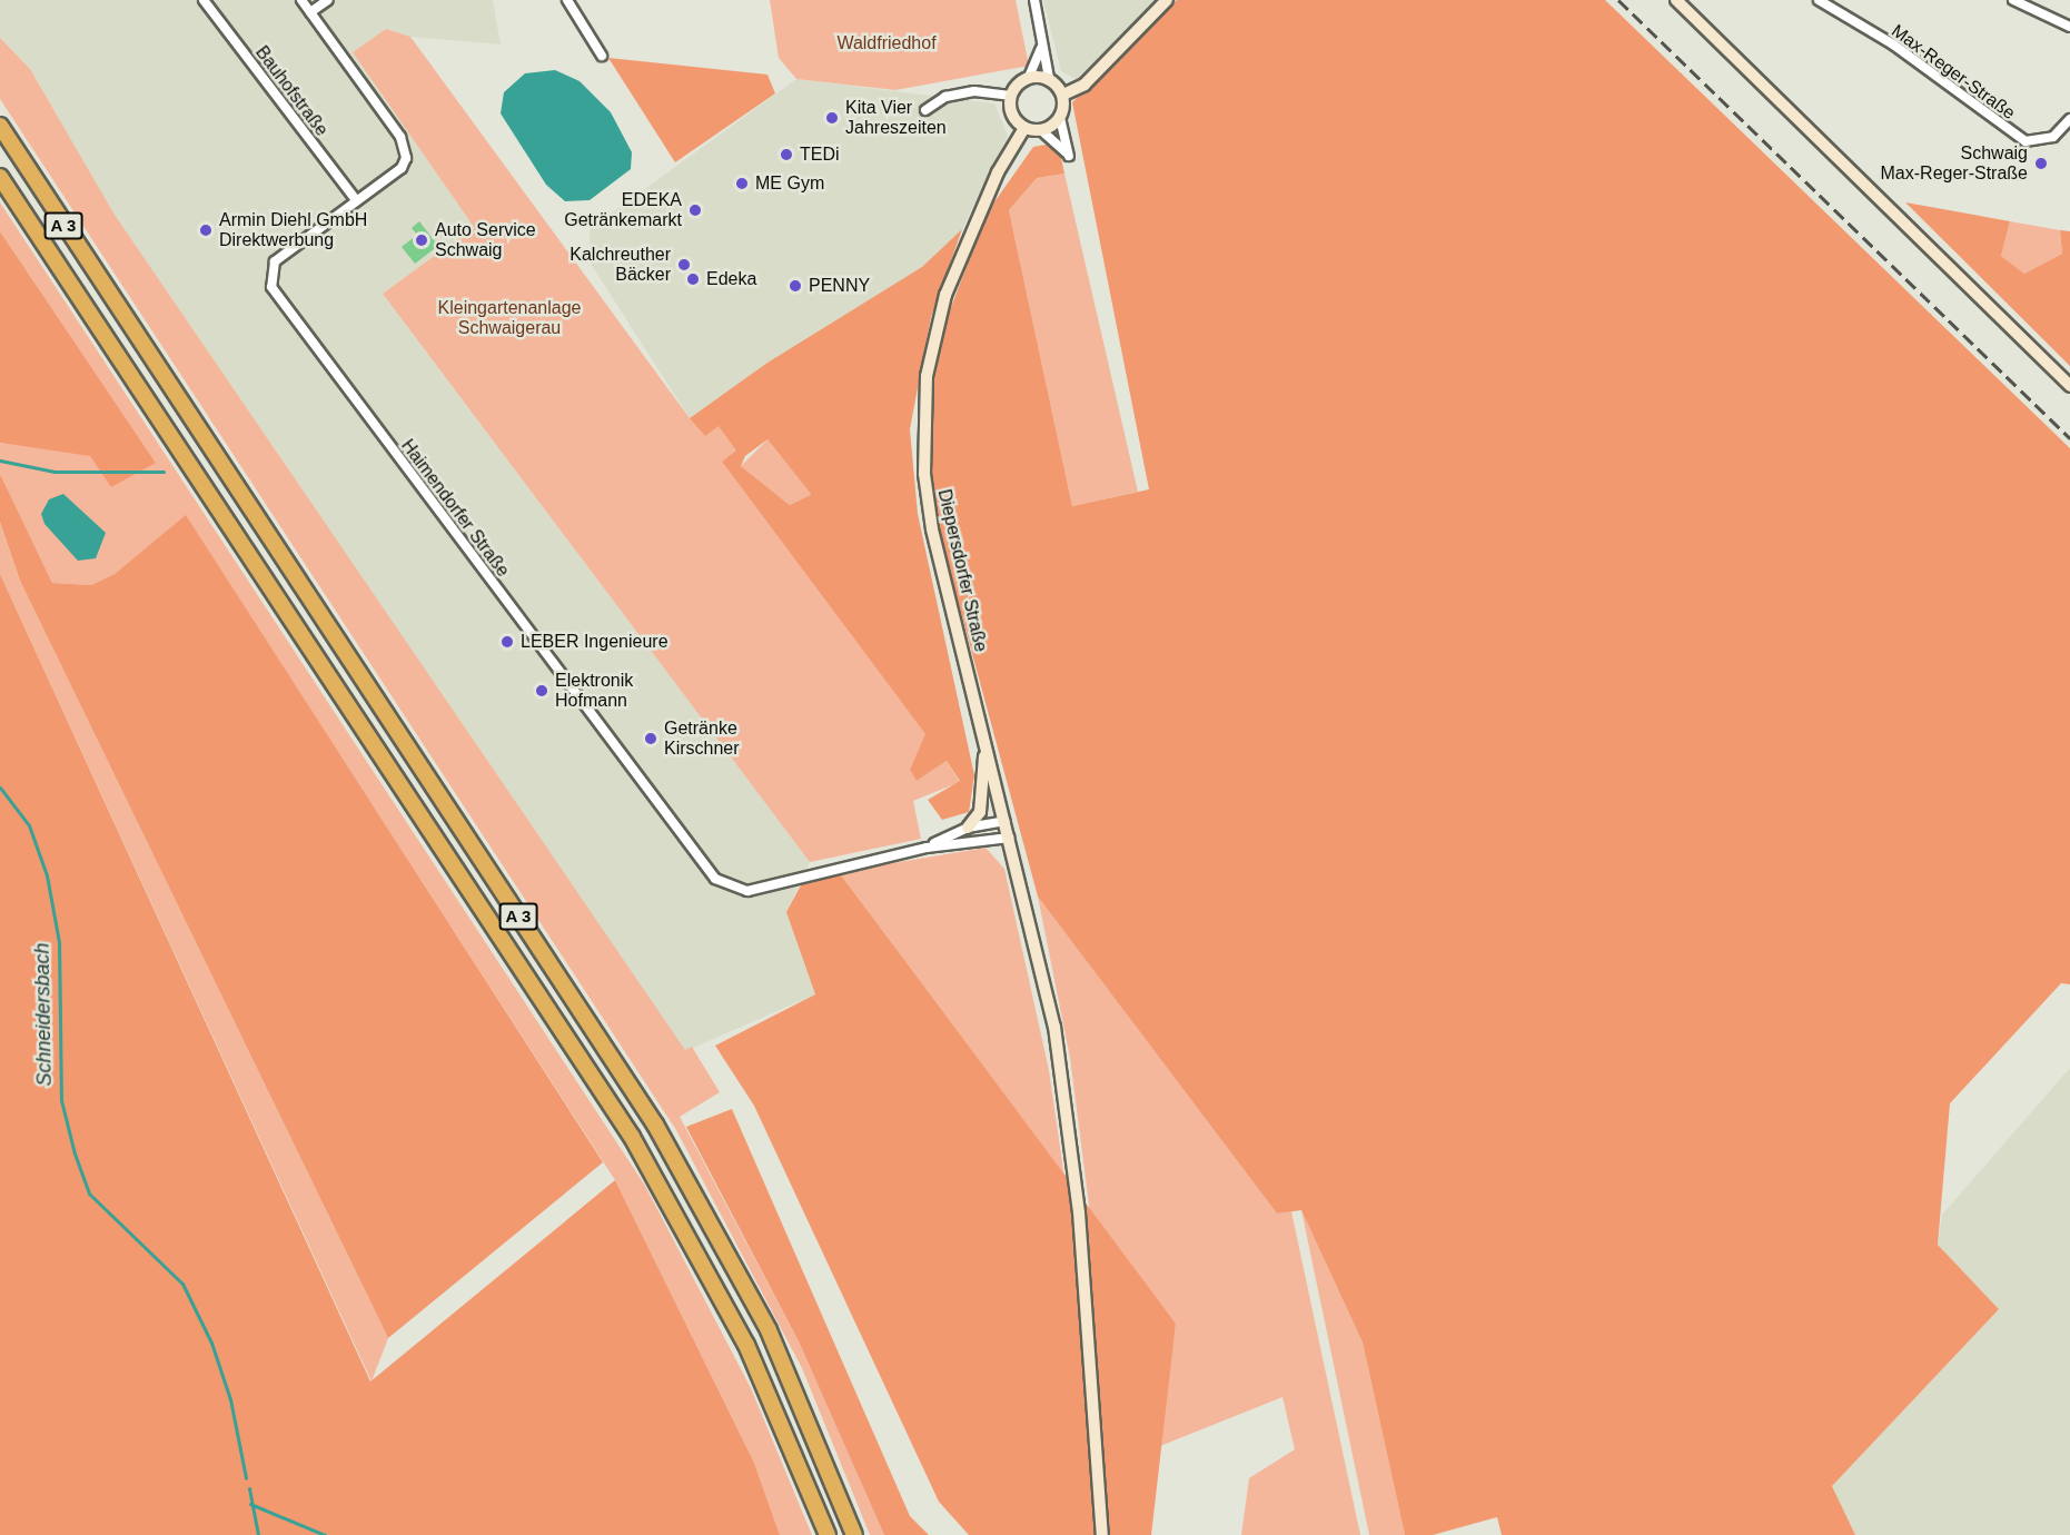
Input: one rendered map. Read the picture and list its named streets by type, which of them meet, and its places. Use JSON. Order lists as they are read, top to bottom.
{
  "streets": {
    "highway": ["A 3"],
    "street": [
      "Max-Reger-Straße",
      "Bauhofstraße",
      "Haimendorfer Straße",
      "Diepersdorfer Straße"
    ]
  },
  "crossings": [
    ["Bauhofstraße", "Haimendorfer Straße"],
    ["Haimendorfer Straße", "Diepersdorfer Straße"]
  ],
  "water": ["Schneidersbach"],
  "parks": ["Waldfriedhof", "Kleingartenanlage Schwaigerau"],
  "places": [
    "Kita Vier Jahreszeiten",
    "TEDi",
    "Schwaig Max-Reger-Straße",
    "ME Gym",
    "EDEKA Getränkemarkt",
    "Armin Diehl GmbH Direktwerbung",
    "Auto Service Schwaig",
    "Kalchreuther Bäcker",
    "Edeka",
    "PENNY",
    "LEBER Ingenieure",
    "Elektronik Hofmann",
    "Getränke Kirschner"
  ]
}
